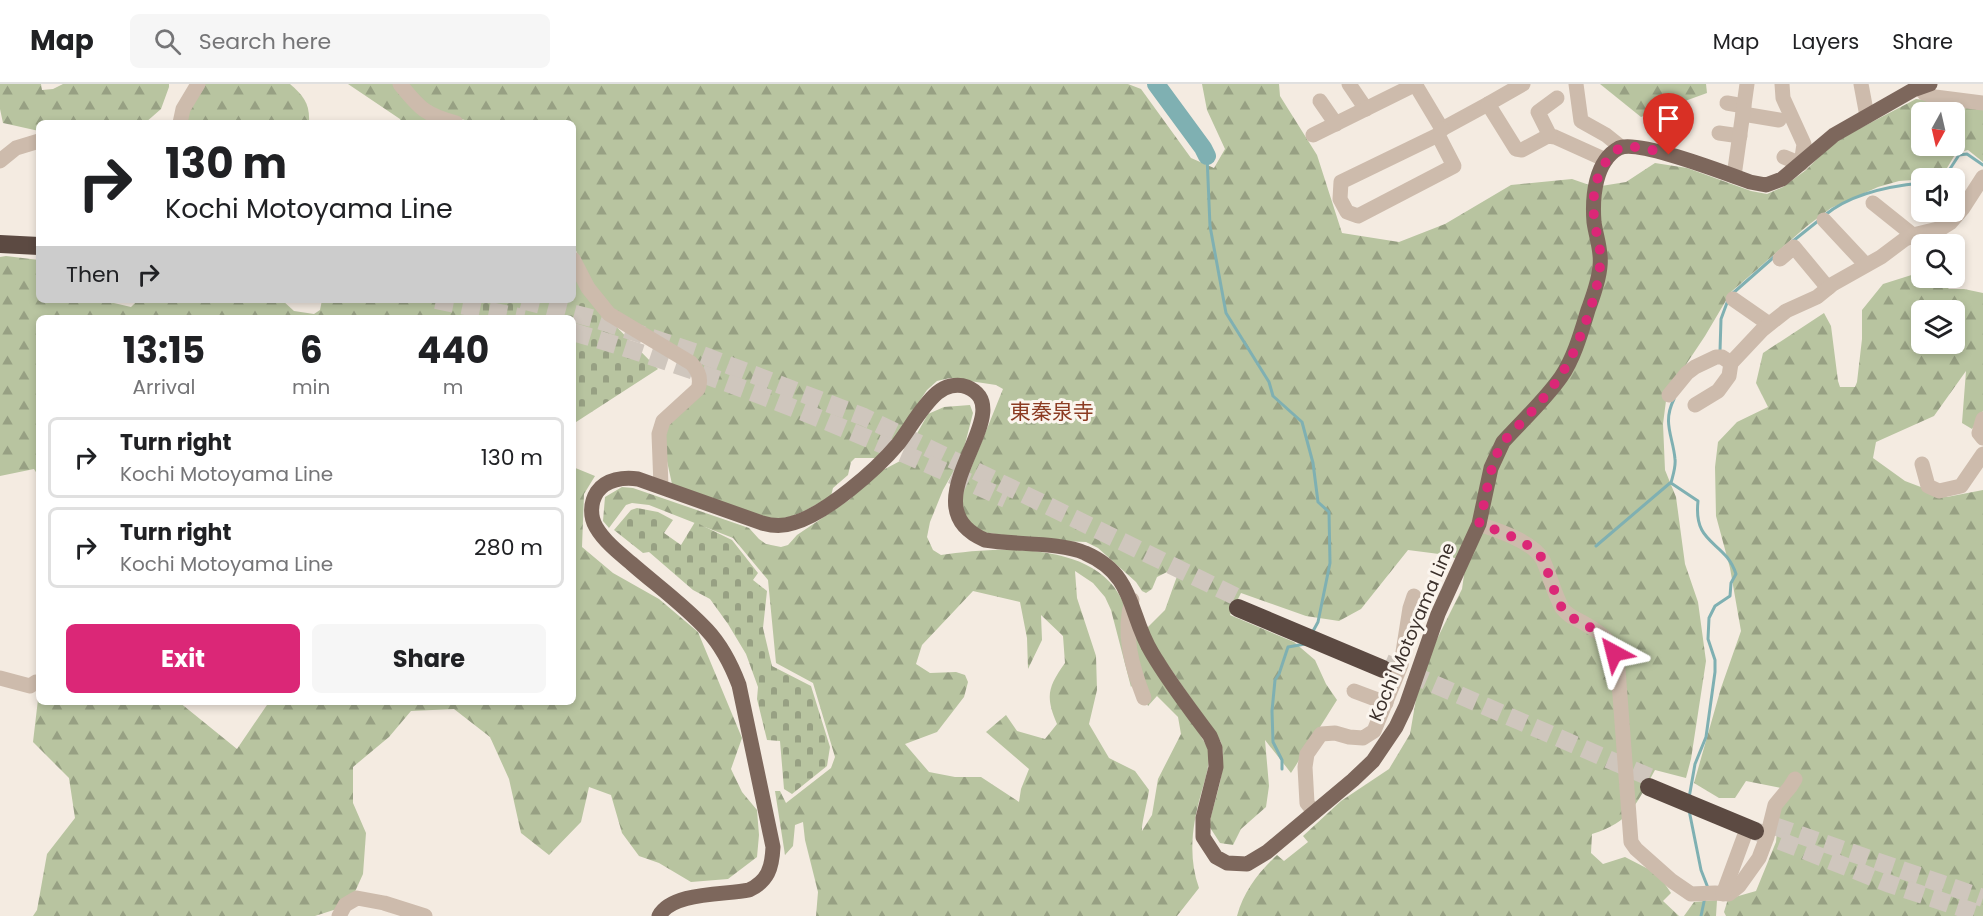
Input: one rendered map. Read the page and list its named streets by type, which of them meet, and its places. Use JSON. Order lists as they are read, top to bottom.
{
  "streets": {
    "main road": ["Kochi Motoyama Line"]
  },
  "districts": ["東秦泉寺"],
  "north": "bottom",
  "page": {
    "header": "Map",
    "search": "Search here",
    "nav": ["Map", "Layers", "Share"],
    "turn": ["130 m", "Kochi Motoyama Line"],
    "then": "Then",
    "eta": [
      "13:15",
      "Arrival",
      "6",
      "min",
      "440",
      "m"
    ],
    "list": [
      {
        "name": "Turn right",
        "note": "Kochi Motoyama Line",
        "value": "130 m"
      },
      {
        "name": "Turn right",
        "note": "Kochi Motoyama Line",
        "value": "280 m"
      }
    ],
    "buttons": ["Exit", "Share"]
  }
}
